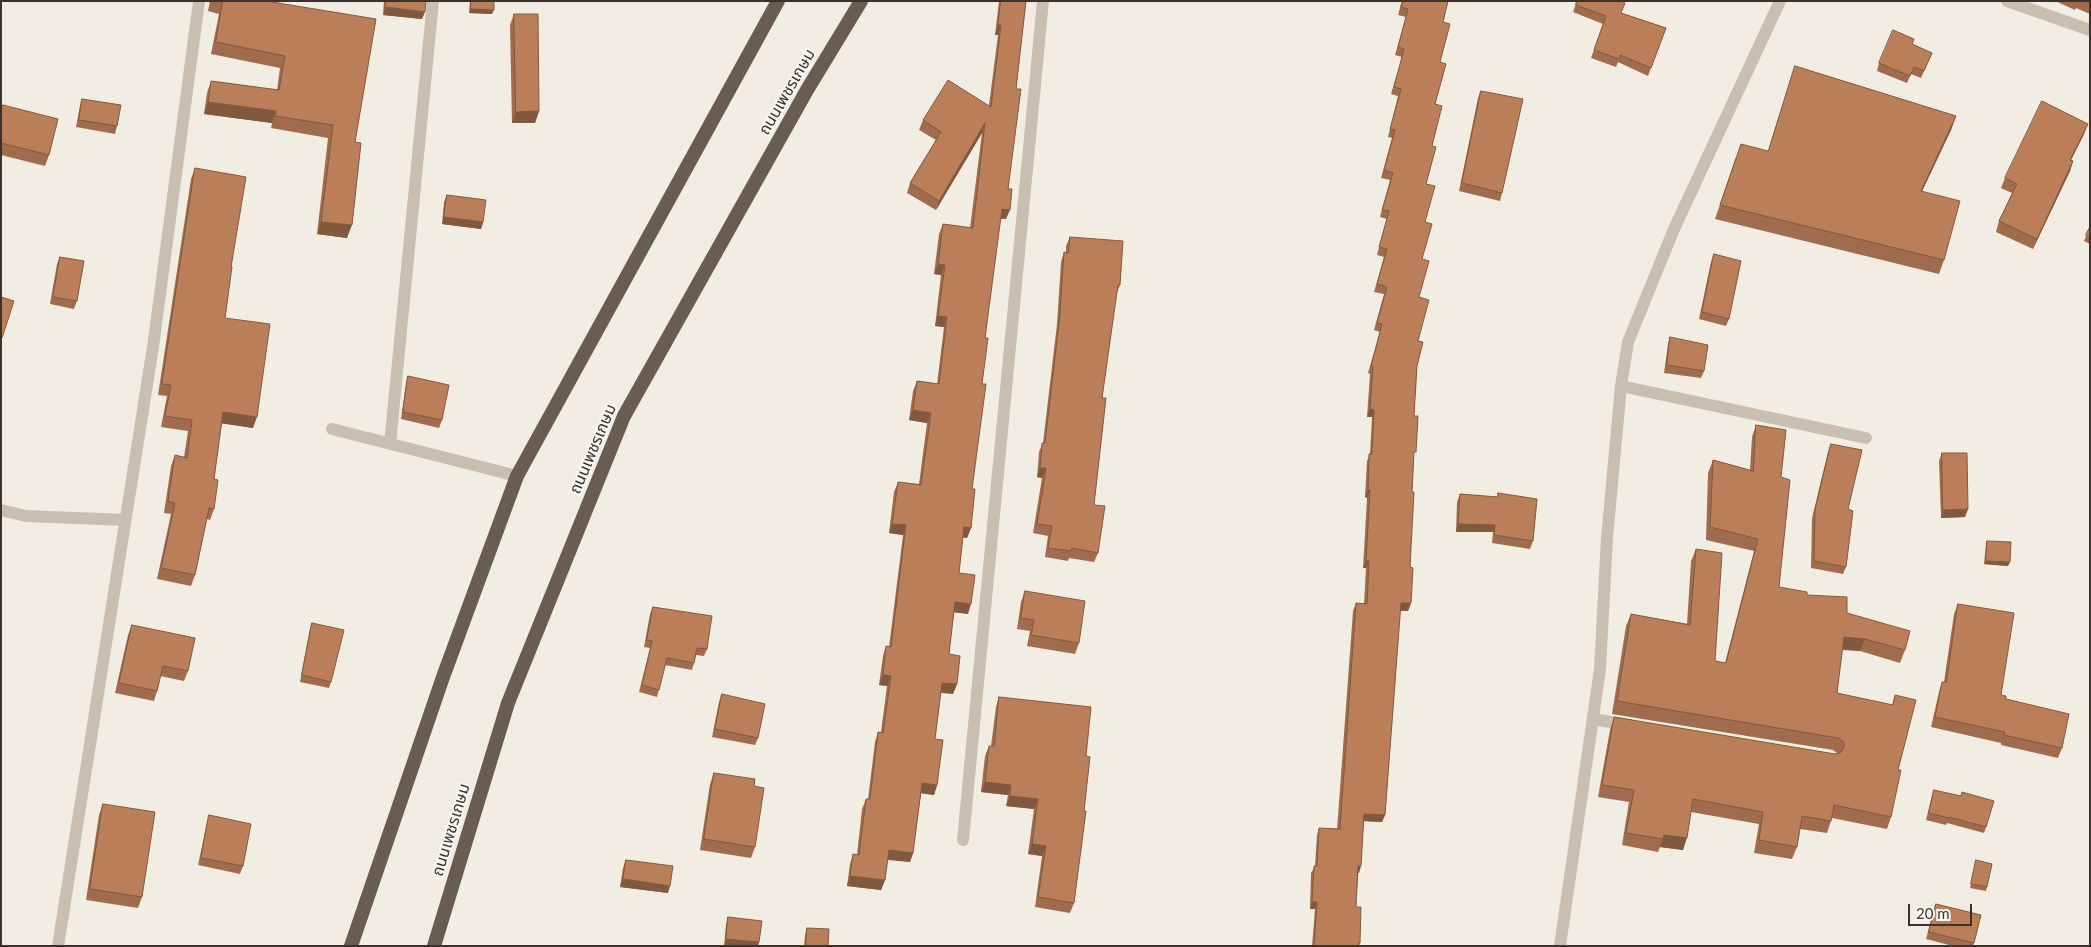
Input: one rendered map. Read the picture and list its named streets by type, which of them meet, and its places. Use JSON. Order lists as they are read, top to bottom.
{
  "streets": {
    "highway": ["ถนนเพชรเกษม"]
  },
  "scale_bar": "20 m"
}
